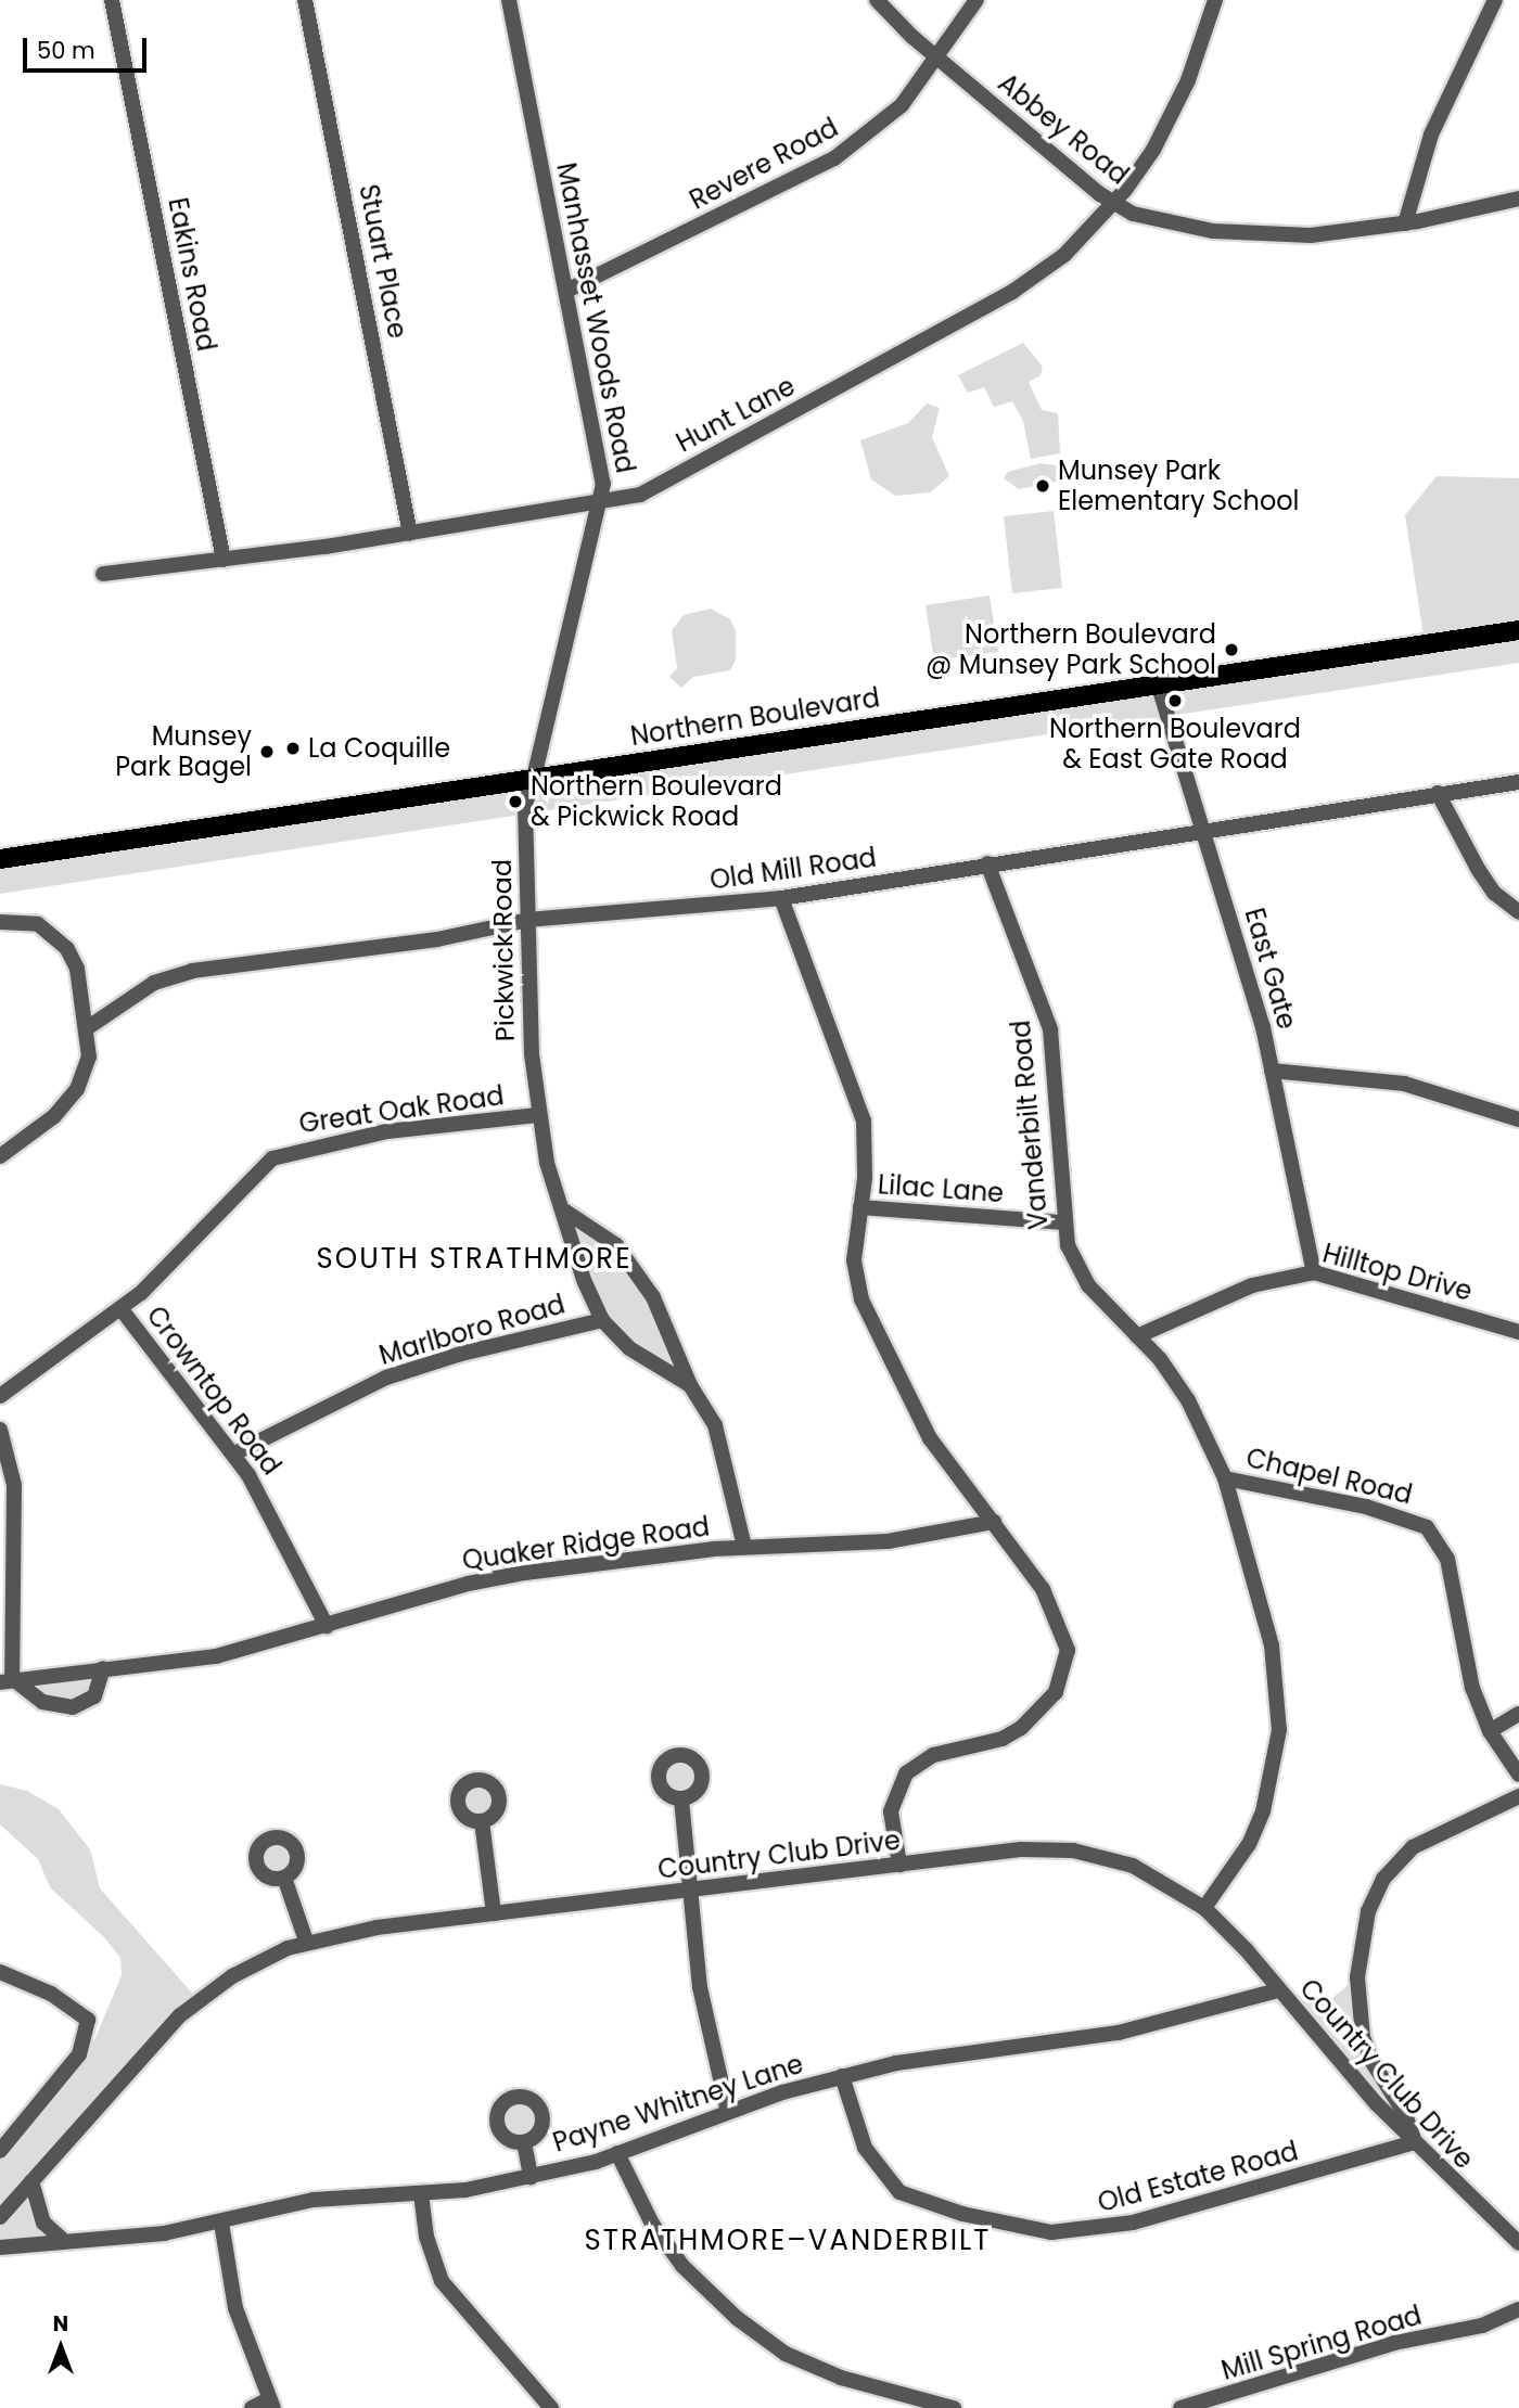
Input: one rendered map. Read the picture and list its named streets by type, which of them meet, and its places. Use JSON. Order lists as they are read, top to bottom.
{
  "streets": {
    "main road": ["Northern Boulevard"],
    "street": [
      "Abbey Road",
      "Revere Road",
      "Stuart Place",
      "Eakins Road",
      "Manhasset Woods Road",
      "Hunt Lane",
      "Old Mill Road",
      "Pickwick Road",
      "East Gate",
      "Great Oak Road",
      "Vanderbilt Road",
      "Lilac Lane",
      "Hilltop Drive",
      "Marlboro Road",
      "Crowntop Road",
      "Chapel Road",
      "Quaker Ridge Road",
      "Country Club Drive",
      "Payne Whitney Lane",
      "Old Estate Road",
      "Mill Spring Road"
    ]
  },
  "crossings": [
    ["Abbey Road", "Revere Road"],
    ["Abbey Road", "Hunt Lane"],
    ["Revere Road", "Manhasset Woods Road"],
    ["Stuart Place", "Hunt Lane"],
    ["Eakins Road", "Hunt Lane"],
    ["Manhasset Woods Road", "Hunt Lane"],
    ["Manhasset Woods Road", "Northern Boulevard"],
    ["Manhasset Woods Road", "Pickwick Road"],
    ["Northern Boulevard", "Pickwick Road"],
    ["Northern Boulevard", "East Gate"],
    ["Old Mill Road", "Pickwick Road"],
    ["Old Mill Road", "East Gate"],
    ["Old Mill Road", "Vanderbilt Road"],
    ["Pickwick Road", "Great Oak Road"],
    ["Pickwick Road", "Marlboro Road"],
    ["Pickwick Road", "Quaker Ridge Road"],
    ["East Gate", "Hilltop Drive"],
    ["Great Oak Road", "Crowntop Road"],
    ["Vanderbilt Road", "Lilac Lane"],
    ["Vanderbilt Road", "Hilltop Drive"],
    ["Vanderbilt Road", "Chapel Road"],
    ["Vanderbilt Road", "Country Club Drive"],
    ["Marlboro Road", "Crowntop Road"],
    ["Crowntop Road", "Quaker Ridge Road"],
    ["Country Club Drive", "Payne Whitney Lane"],
    ["Country Club Drive", "Old Estate Road"],
    ["Payne Whitney Lane", "Old Estate Road"]
  ],
  "districts": ["SOUTH STRATHMORE", "STRATHMORE–VANDERBILT"],
  "places": [
    "Munsey Park Elementary School",
    "Northern Boulevard @ Munsey Park School",
    "Northern Boulevard & East Gate Road",
    "La Coquille",
    "Munsey Park Bagel",
    "Northern Boulevard & Pickwick Road"
  ],
  "scale_bar": "50 m",
  "north": "top"
}
